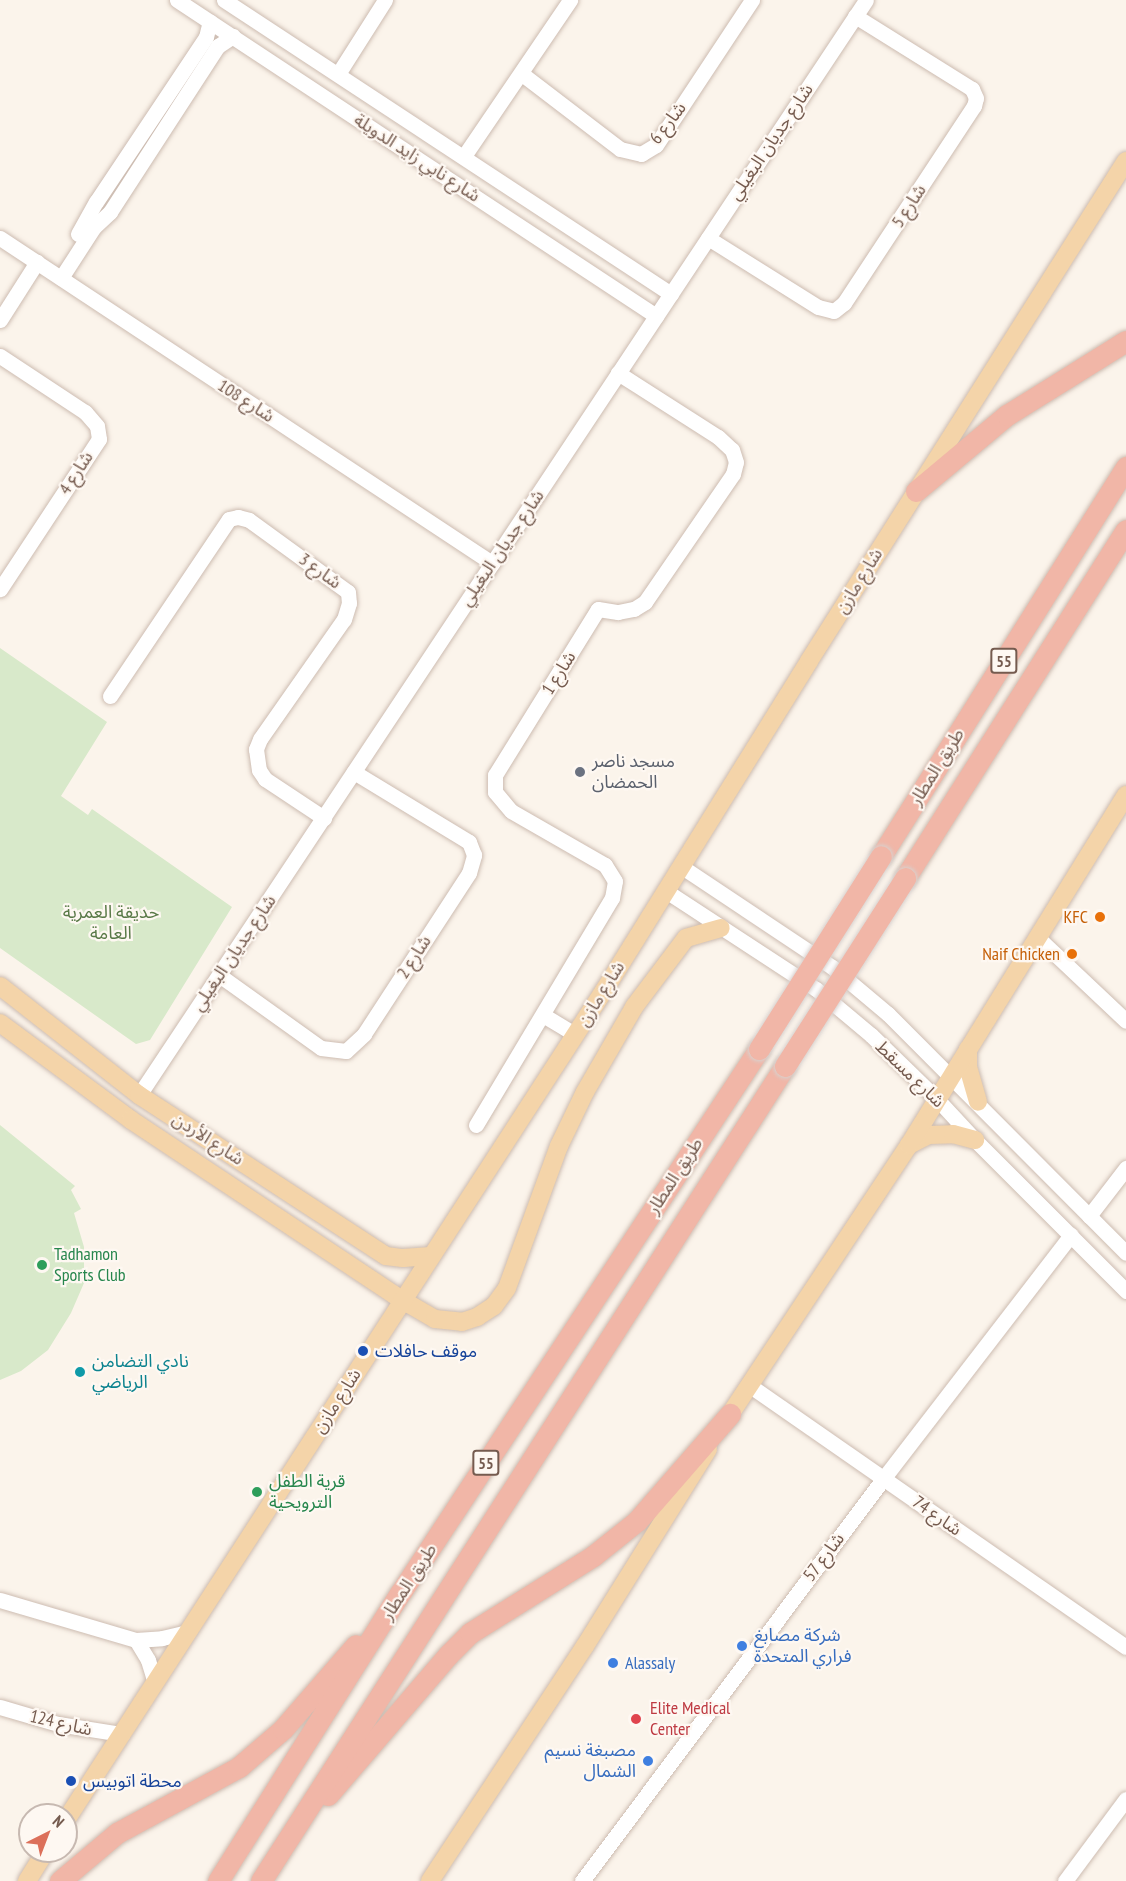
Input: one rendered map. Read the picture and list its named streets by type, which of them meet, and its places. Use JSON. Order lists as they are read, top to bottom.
{
  "streets": {
    "highway": ["55", "طريق المطار"],
    "main road": ["شارع مازن", "شارع الأردن"],
    "street": [
      "شارع 6",
      "شارع جديان البغيلي",
      "شارع نابي زايد الدويلة",
      "شارع 5",
      "شارع 108",
      "شارع 4",
      "شارع 3",
      "شارع 1",
      "شارع 2",
      "شارع مسقط",
      "شارع 74",
      "شارع 57",
      "شارع 124"
    ]
  },
  "crossings": [
    ["شارع جديان البغيلي", "شارع نابي زايد الدويلة"],
    ["شارع جديان البغيلي", "شارع 5"],
    ["شارع جديان البغيلي", "شارع 108"],
    ["شارع جديان البغيلي", "شارع 3"],
    ["شارع جديان البغيلي", "شارع 1"],
    ["شارع جديان البغيلي", "شارع 2"],
    ["شارع جديان البغيلي", "شارع الأردن"],
    ["شارع مازن", "شارع مسقط"],
    ["شارع مازن", "شارع الأردن"],
    ["شارع مازن", "شارع 124"],
    ["شارع مسقط", "شارع الأردن"],
    ["شارع مسقط", "شارع 57"],
    ["شارع 74", "شارع 57"]
  ],
  "parks": ["حديقة العمرية العامة"],
  "places": [
    "مسجد ناصر الحمضان",
    "KFC",
    "Naif Chicken",
    "Tadhamon Sports Club",
    "موقف حافلات",
    "نادي التضامن الرياضي",
    "قرية الطفل الترويحية",
    "شركة مصابغ فراري المتحدة",
    "Alassaly",
    "Elite Medical Center",
    "مصبغة نسيم الشمال",
    "محطة اتوبيس"
  ],
  "north": "top right"
}
